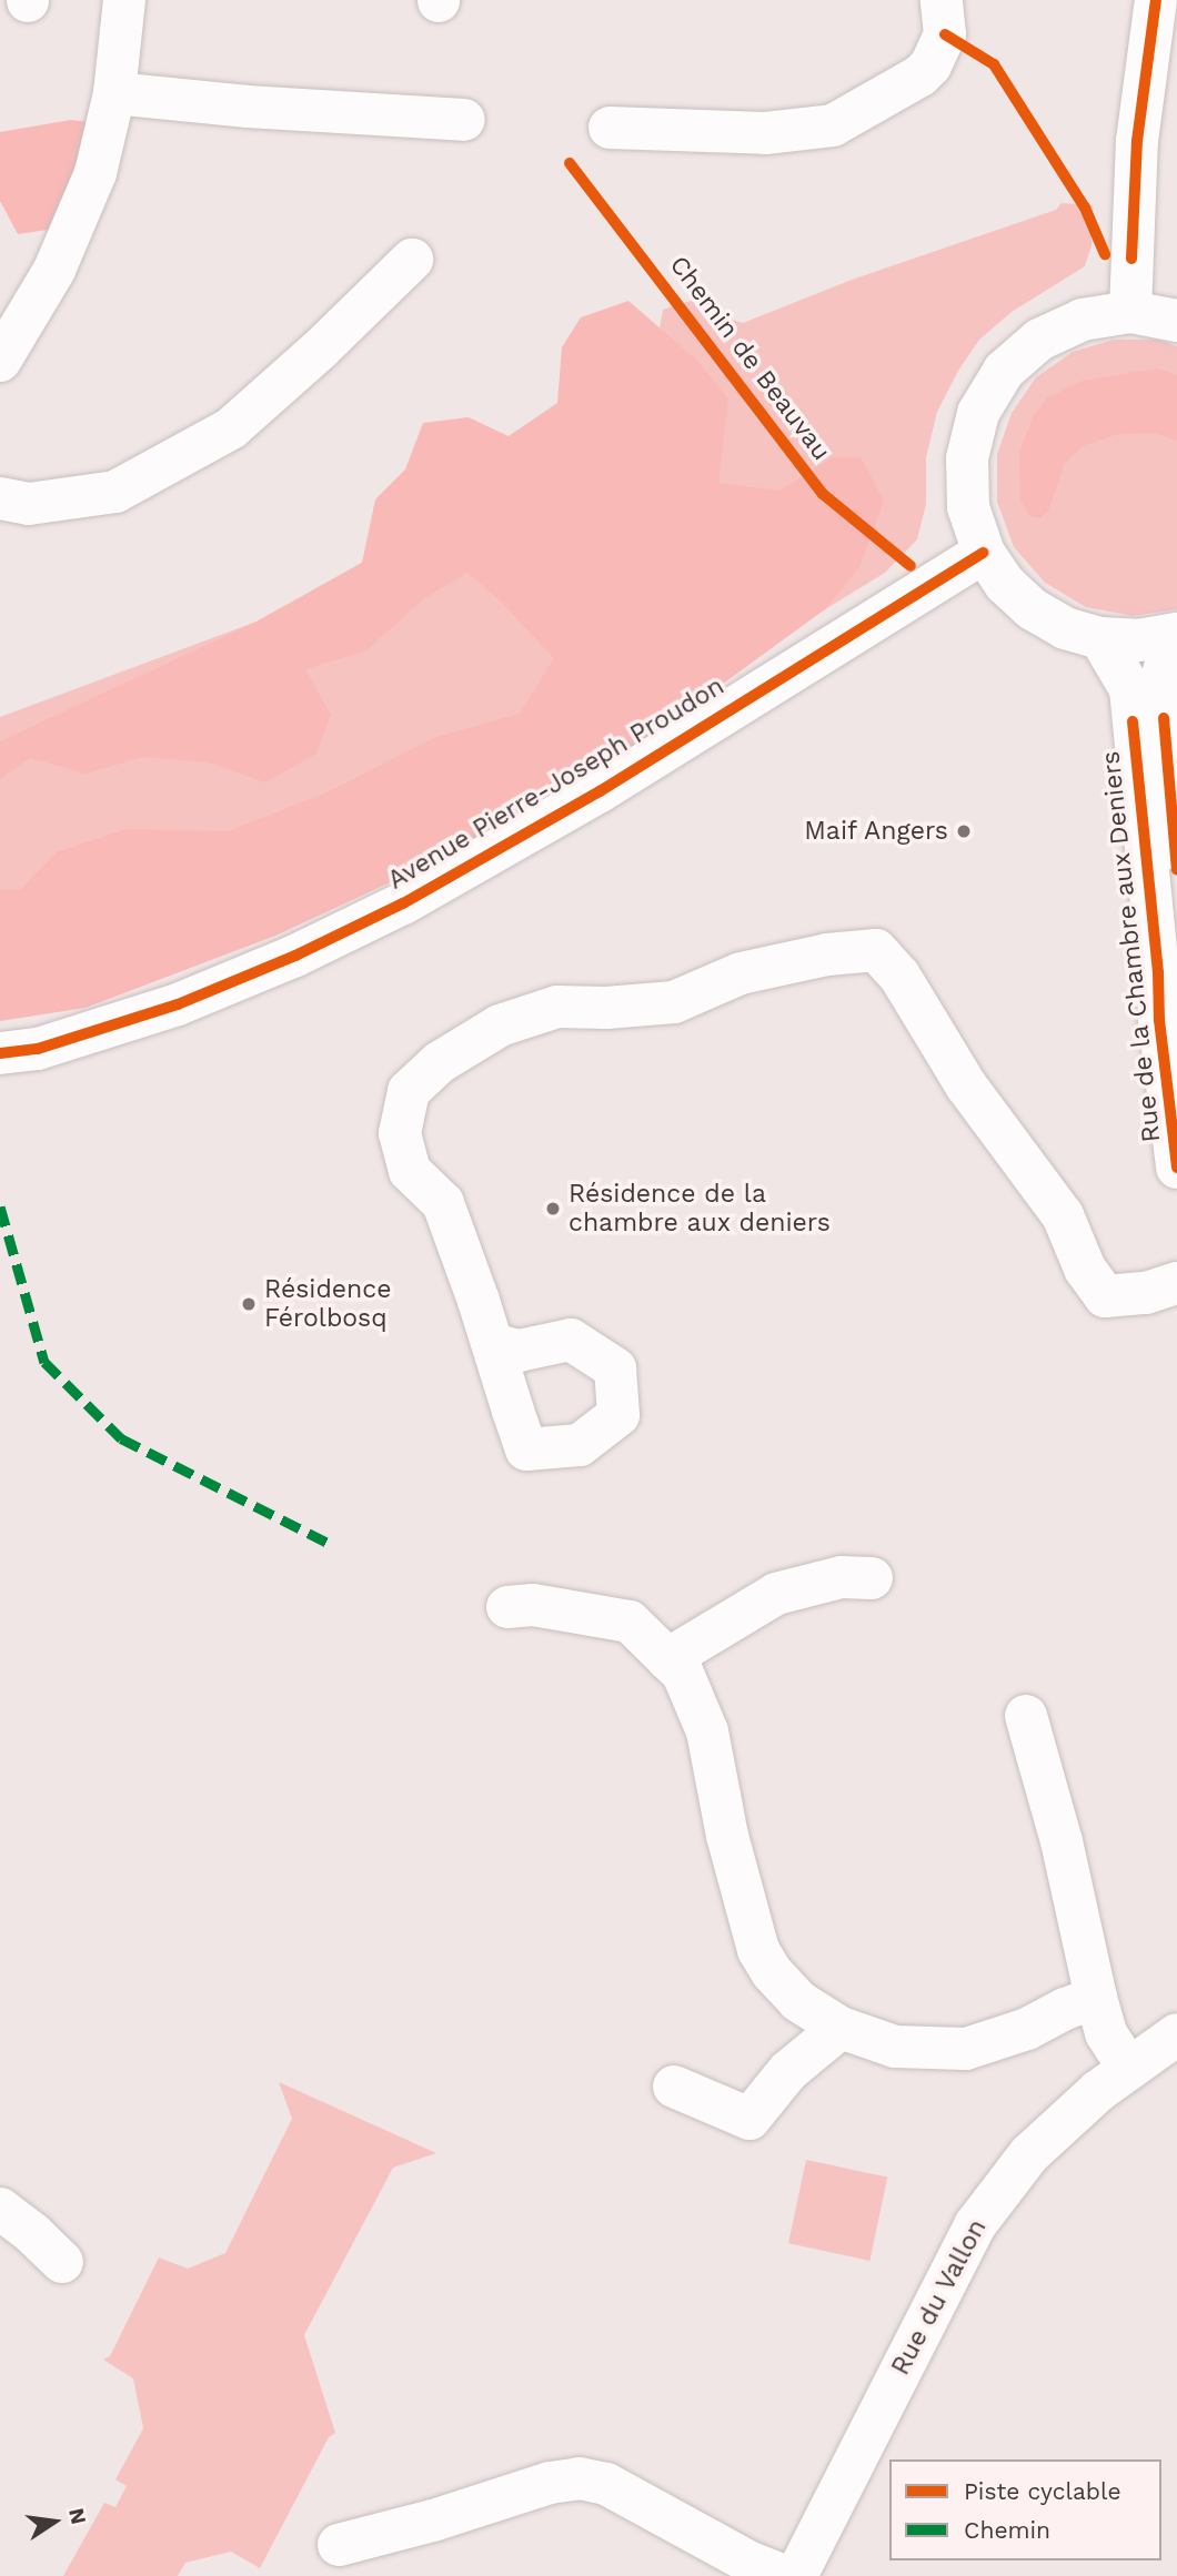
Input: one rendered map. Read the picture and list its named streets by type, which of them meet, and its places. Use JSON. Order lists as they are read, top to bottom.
{
  "streets": {
    "street": ["Avenue Pierre-Joseph Proudon", "Rue de la Chambre aux Deniers", "Rue du Vallon"],
    "cycle path": ["Chemin de Beauvau"]
  },
  "places": ["Maif Angers", "Résidence de la chambre aux deniers", "Résidence Férolbosq"],
  "legend": ["Piste cyclable", "Chemin"],
  "north": "right"
}
